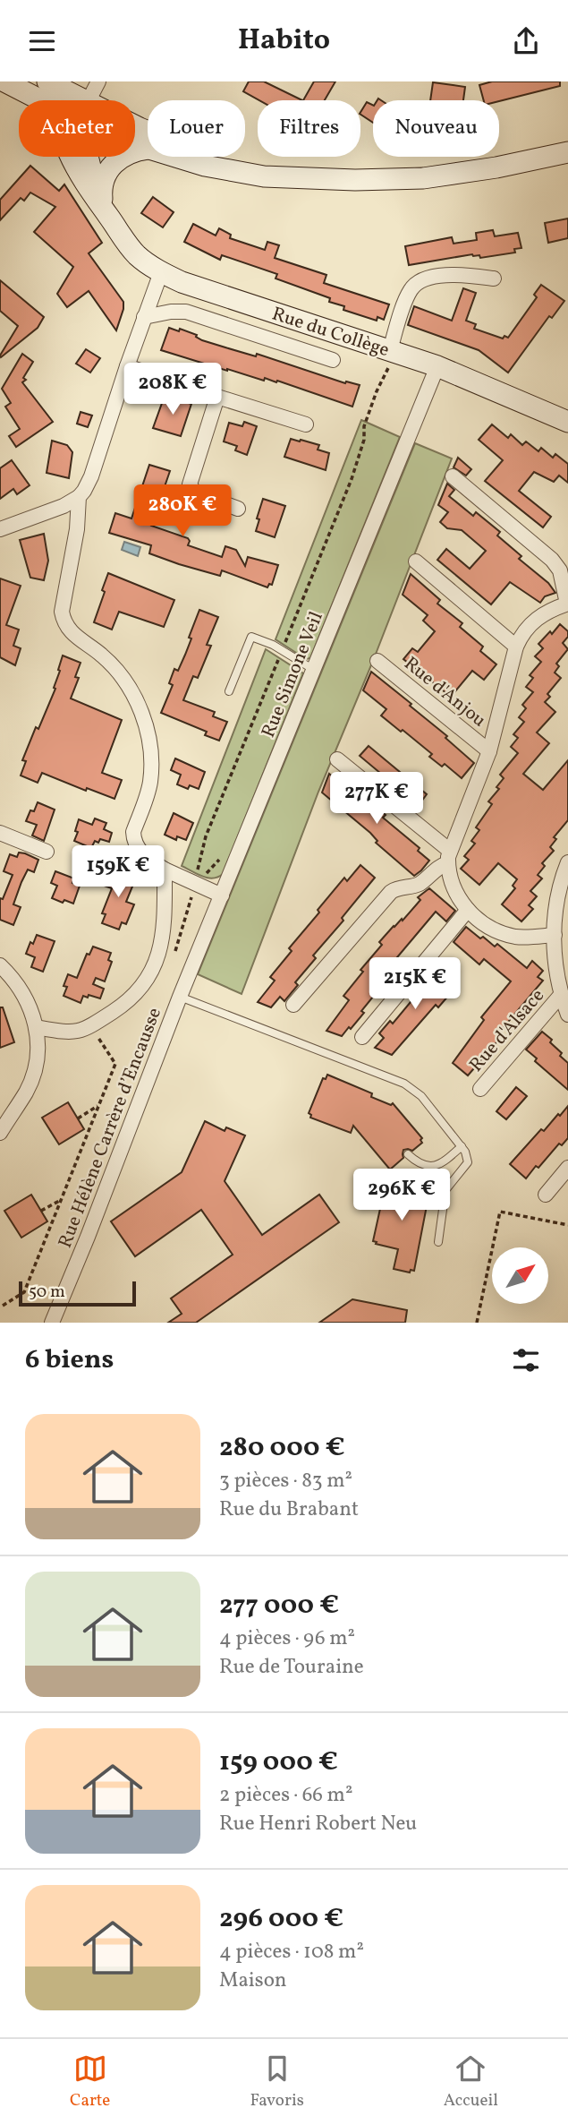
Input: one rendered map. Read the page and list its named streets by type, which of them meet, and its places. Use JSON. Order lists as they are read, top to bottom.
{
  "streets": {
    "main road": ["Rue du Collège"],
    "street": [
      "Rue Simone Veil",
      "Rue d'Anjou",
      "Rue d'Alsace",
      "Rue Hélène Carrère d’Encausse"
    ]
  },
  "crossings": [
    ["Rue du Collège", "Rue Simone Veil"],
    ["Rue Simone Veil", "Rue Hélène Carrère d’Encausse"]
  ],
  "scale_bar": "50 m",
  "north": "top right",
  "page": {
    "header": "Habito",
    "chip": [
      "Acheter",
      "Louer",
      "Filtres",
      "Nouveau"
    ],
    "price": [
      "208K €",
      "280K €",
      "277K €",
      "159K €",
      "215K €",
      "296K €"
    ],
    "scale": "50 m",
    "heading": "6 biens",
    "list": [
      {
        "name": "280 000 €",
        "note": "3 pièces · 83 m² · Rue du Brabant"
      },
      {
        "name": "277 000 €",
        "note": "4 pièces · 96 m² · Rue de Touraine"
      },
      {
        "name": "159 000 €",
        "note": "2 pièces · 66 m² · Rue Henri Robert Neu"
      },
      {
        "name": "296 000 €",
        "note": "4 pièces · 108 m² · Maison"
      }
    ],
    "tabs": ["Carte", "Favoris", "Accueil"]
  }
}
